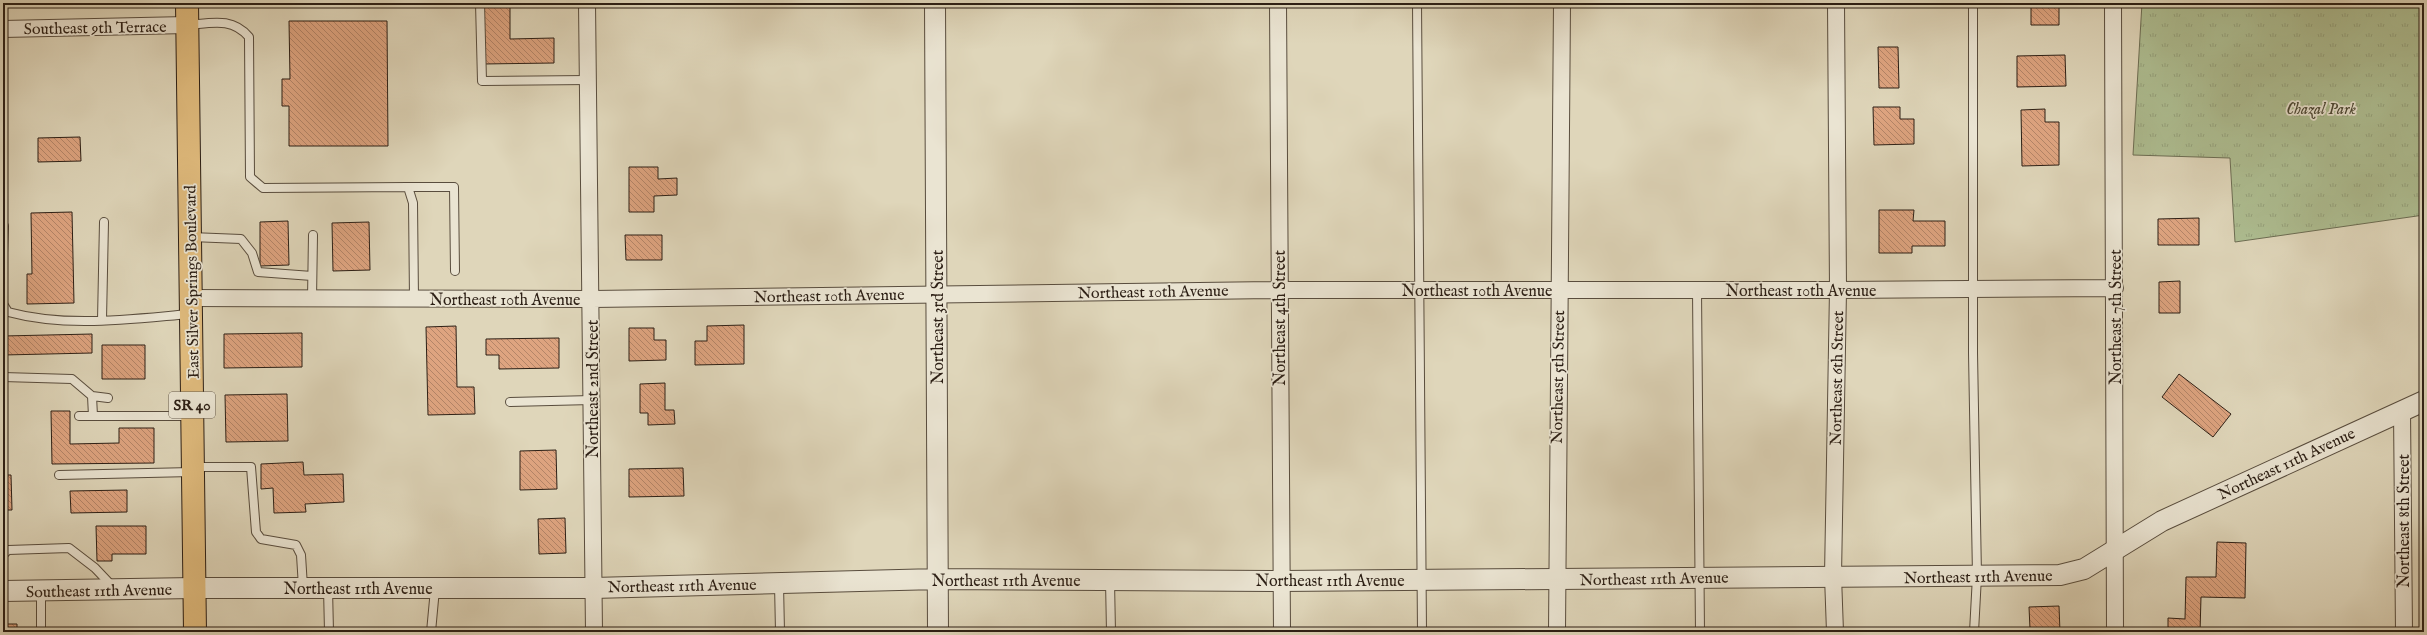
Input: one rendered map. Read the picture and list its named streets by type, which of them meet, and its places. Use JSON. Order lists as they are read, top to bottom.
{
  "streets": {
    "main road": ["East Silver Springs Boulevard", "SR 40"],
    "street": [
      "Southeast 9th Terrace",
      "Northeast 10th Avenue",
      "Northeast 3rd Street",
      "Northeast 7th Street",
      "Northeast 4th Street",
      "Northeast 5th Street",
      "Northeast 6th Street",
      "Northeast 2nd Street",
      "Northeast 11th Avenue",
      "Northeast 8th Street",
      "Southeast 11th Avenue"
    ]
  },
  "crossings": [
    ["Southeast 9th Terrace", "East Silver Springs Boulevard"],
    ["East Silver Springs Boulevard", "Northeast 10th Avenue"],
    ["East Silver Springs Boulevard", "Northeast 11th Avenue"],
    ["East Silver Springs Boulevard", "Southeast 11th Avenue"],
    ["Northeast 10th Avenue", "Northeast 3rd Street"],
    ["Northeast 10th Avenue", "Northeast 7th Street"],
    ["Northeast 10th Avenue", "Northeast 4th Street"],
    ["Northeast 10th Avenue", "Northeast 5th Street"],
    ["Northeast 10th Avenue", "Northeast 6th Street"],
    ["Northeast 10th Avenue", "Northeast 2nd Street"],
    ["Northeast 3rd Street", "Northeast 11th Avenue"],
    ["Northeast 7th Street", "Northeast 11th Avenue"],
    ["Northeast 4th Street", "Northeast 11th Avenue"],
    ["Northeast 5th Street", "Northeast 11th Avenue"],
    ["Northeast 6th Street", "Northeast 11th Avenue"],
    ["Northeast 2nd Street", "Northeast 11th Avenue"],
    ["Northeast 11th Avenue", "Northeast 8th Street"],
    ["Northeast 11th Avenue", "Southeast 11th Avenue"]
  ],
  "parks": ["Chazal Park"]
}
